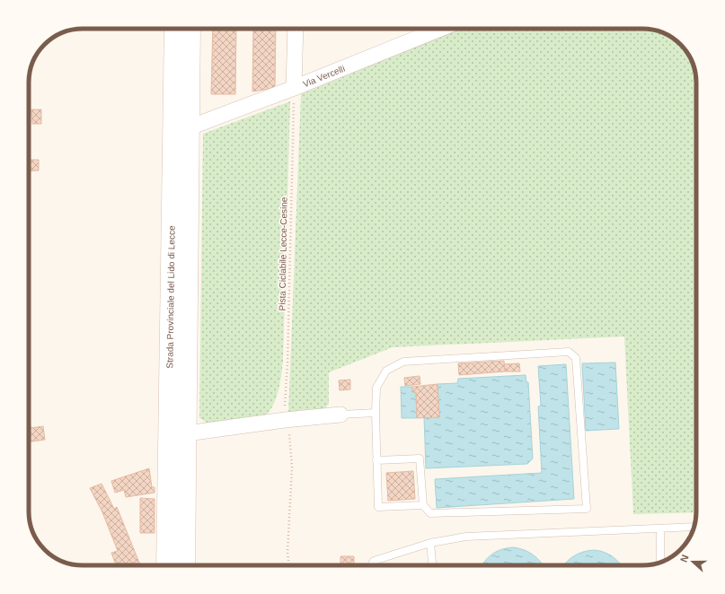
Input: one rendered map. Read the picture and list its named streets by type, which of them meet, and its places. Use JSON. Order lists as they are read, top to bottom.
{
  "streets": {
    "main road": ["Strada Provinciale del Lido di Lecce"],
    "street": ["Via Vercelli"],
    "path": ["Pista Ciclabile Lecce-Cesine"]
  },
  "crossings": [
    ["Via Vercelli", "Pista Ciclabile Lecce-Cesine"],
    ["Via Vercelli", "Strada Provinciale del Lido di Lecce"]
  ],
  "north": "left"
}
